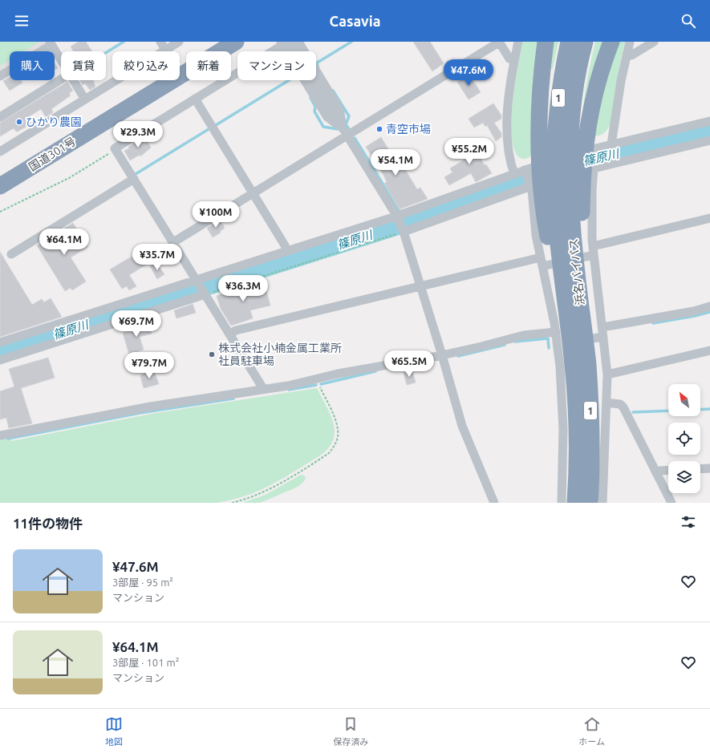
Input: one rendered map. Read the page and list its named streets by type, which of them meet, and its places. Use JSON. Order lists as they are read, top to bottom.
{
  "streets": {
    "highway": ["1", "国道301号", "浜名バイパス"]
  },
  "water": ["篠原川"],
  "places": ["ひかり農園", "青空市場", "株式会社小楠金属工業所 社員駐車場"],
  "north": "top left",
  "page": {
    "header": "Casavia",
    "chip": [
      "購入",
      "賃貸",
      "絞り込み",
      "新着",
      "マンション"
    ],
    "price": [
      "¥47.6M",
      "¥29.3M",
      "¥55.2M",
      "¥54.1M",
      "¥100M",
      "¥64.1M",
      "¥35.7M",
      "¥36.3M",
      "¥69.7M",
      "¥65.5M",
      "¥79.7M"
    ],
    "heading": "11件の物件",
    "list": [
      {
        "name": "¥47.6M",
        "note": "3部屋 · 95 m² · マンション"
      },
      {
        "name": "¥64.1M",
        "note": "3部屋 · 101 m² · マンション"
      }
    ],
    "tabs": ["地図", "保存済み", "ホーム"]
  }
}
